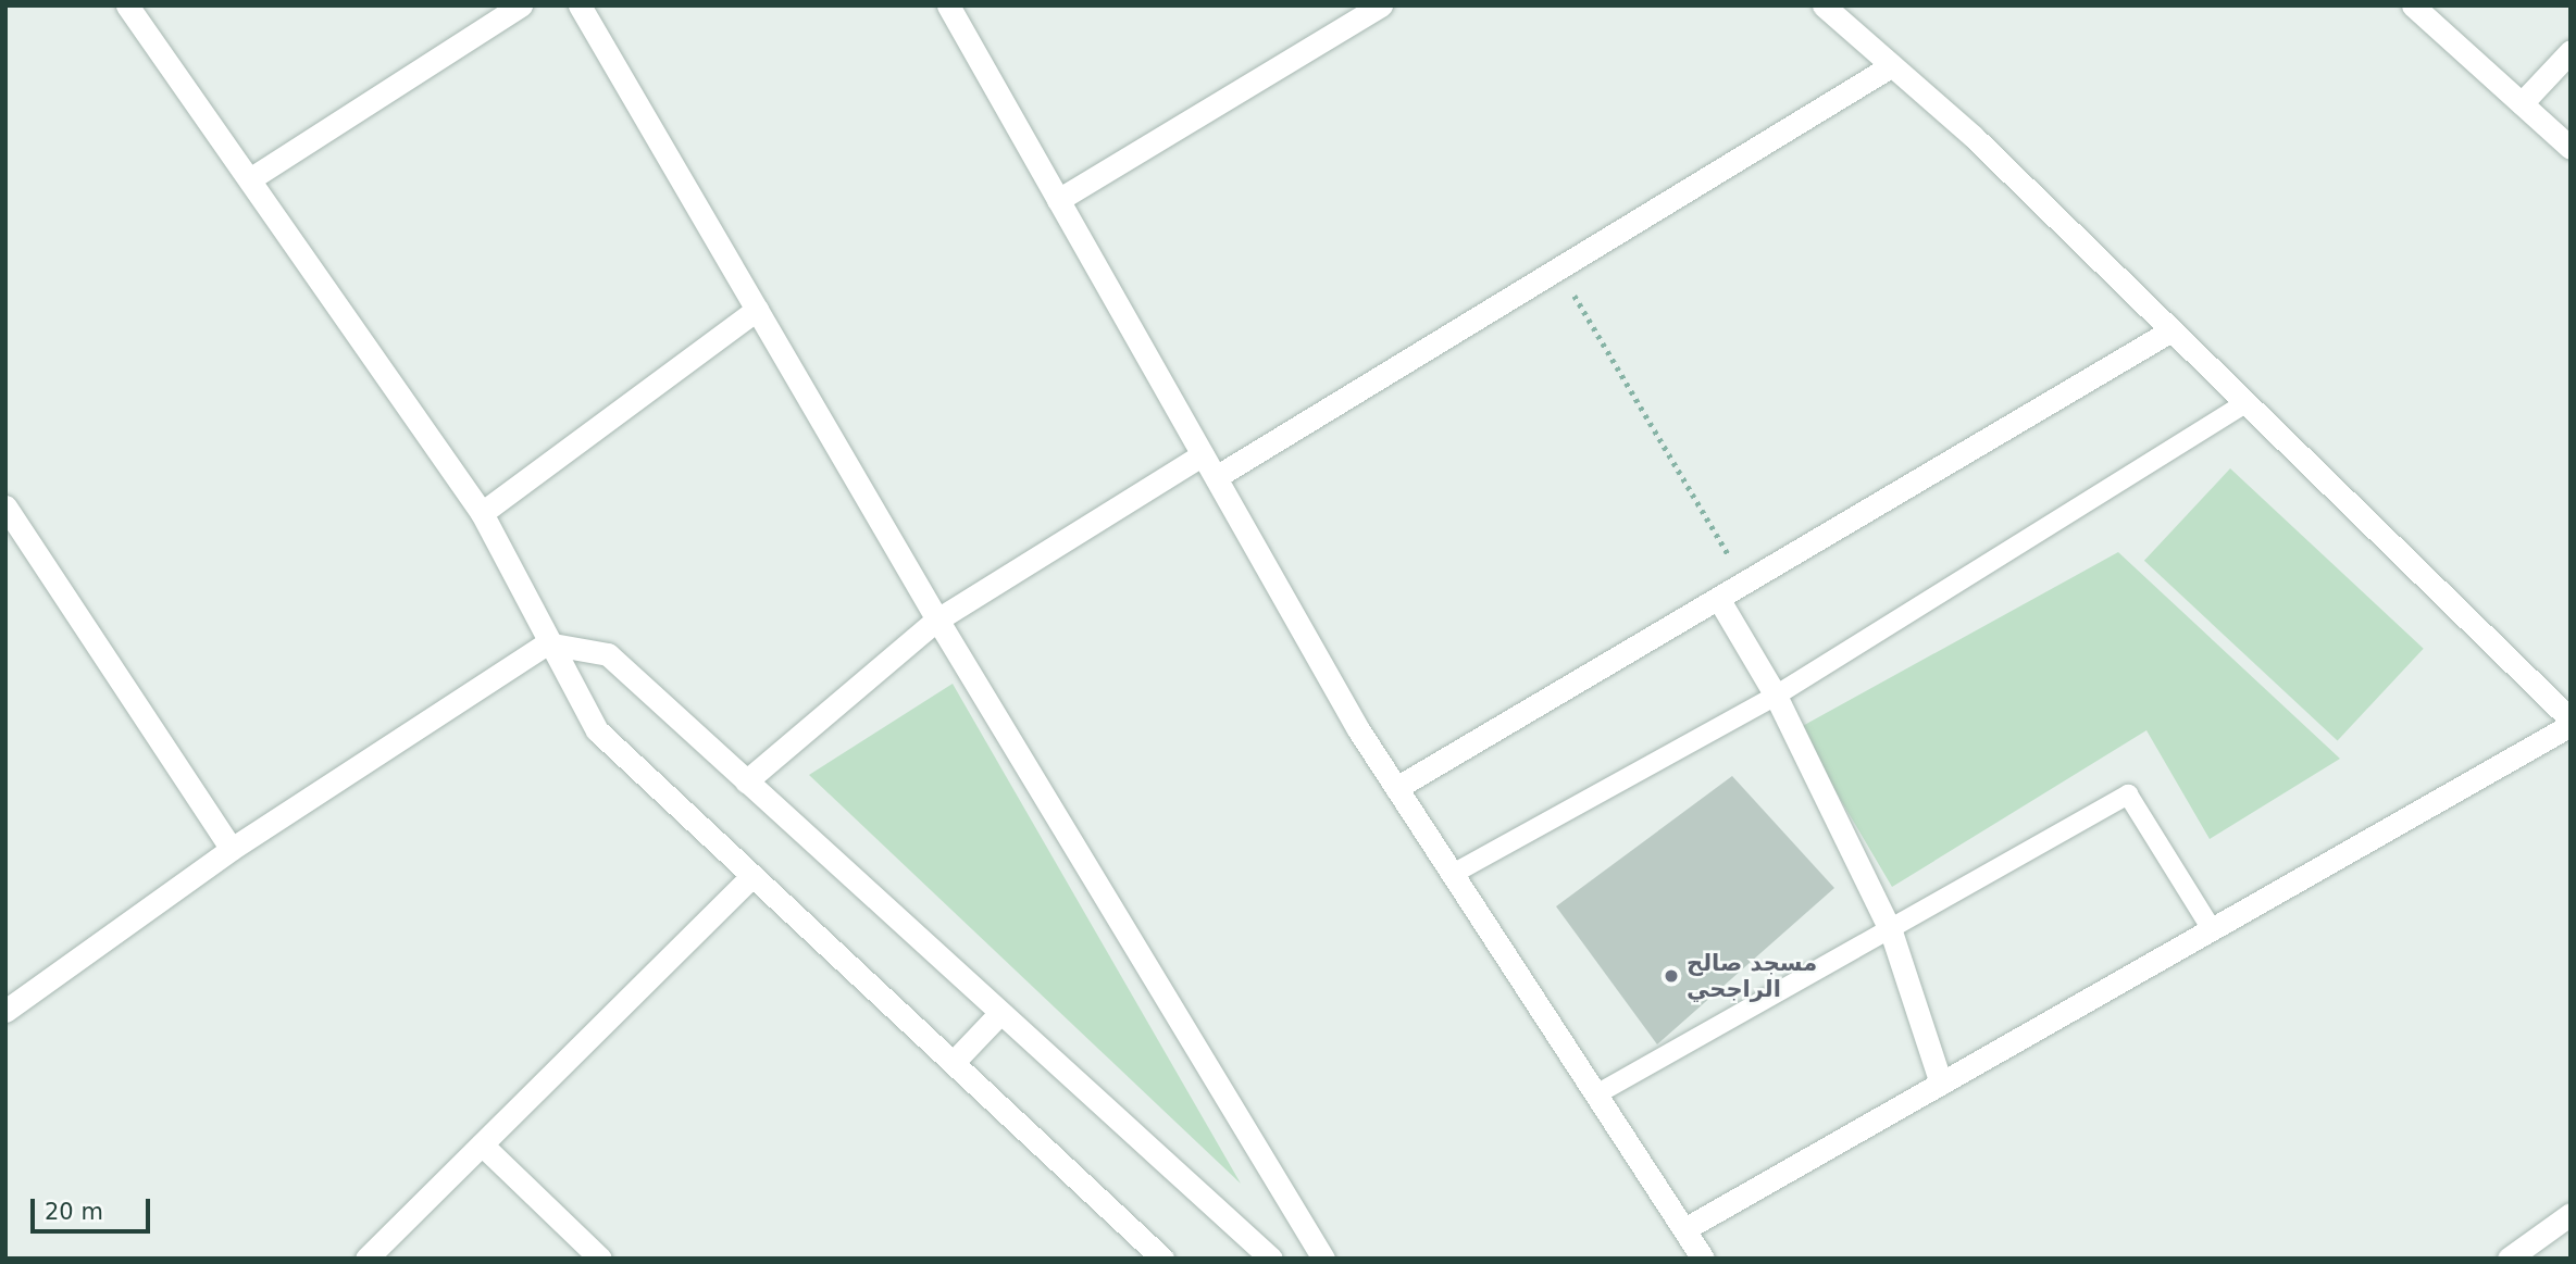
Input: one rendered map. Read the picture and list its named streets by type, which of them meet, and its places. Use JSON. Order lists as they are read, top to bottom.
{
  "places": ["مسجد صالح الراجحي"],
  "scale_bar": "20 m"
}
